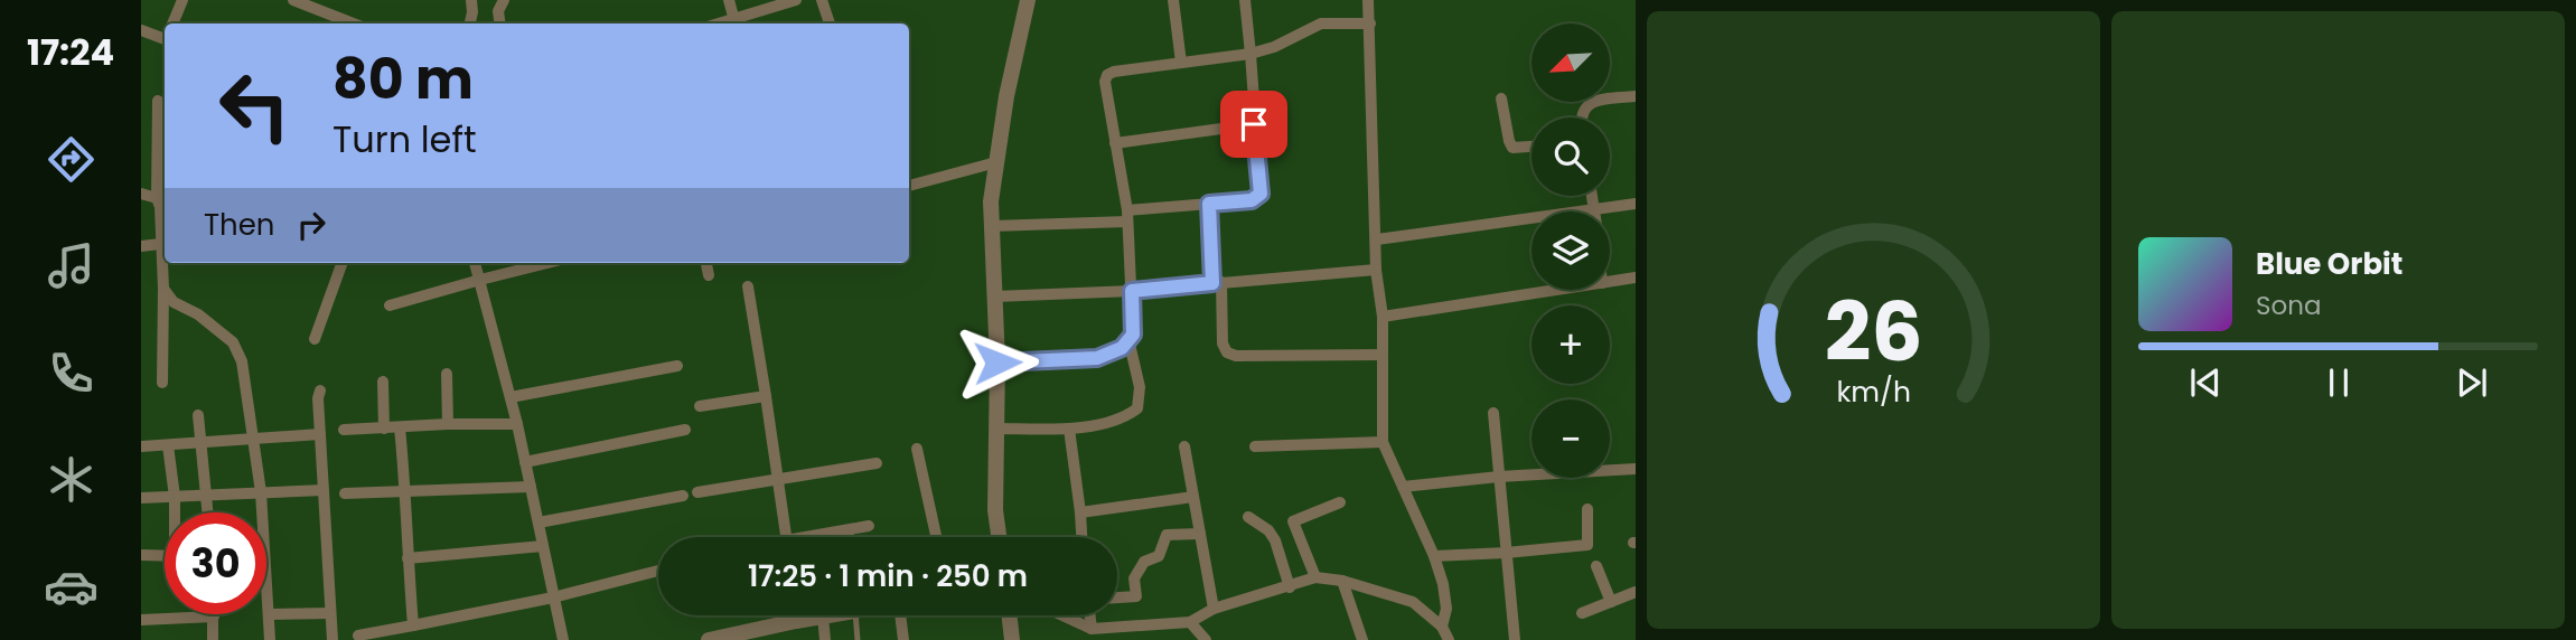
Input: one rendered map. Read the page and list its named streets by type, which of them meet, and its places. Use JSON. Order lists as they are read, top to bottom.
{
  "north": "bottom left",
  "page": {
    "tabs": "17:24",
    "map_buttons": ["+", "−"],
    "turn": ["80 m", "Turn left"],
    "then": "Then",
    "song": ["Blue Orbit", "Sona"],
    "limit": "30",
    "trip": "17:25 · 1 min · 250 m",
    "gauge": ["26", "km/h"]
  }
}
